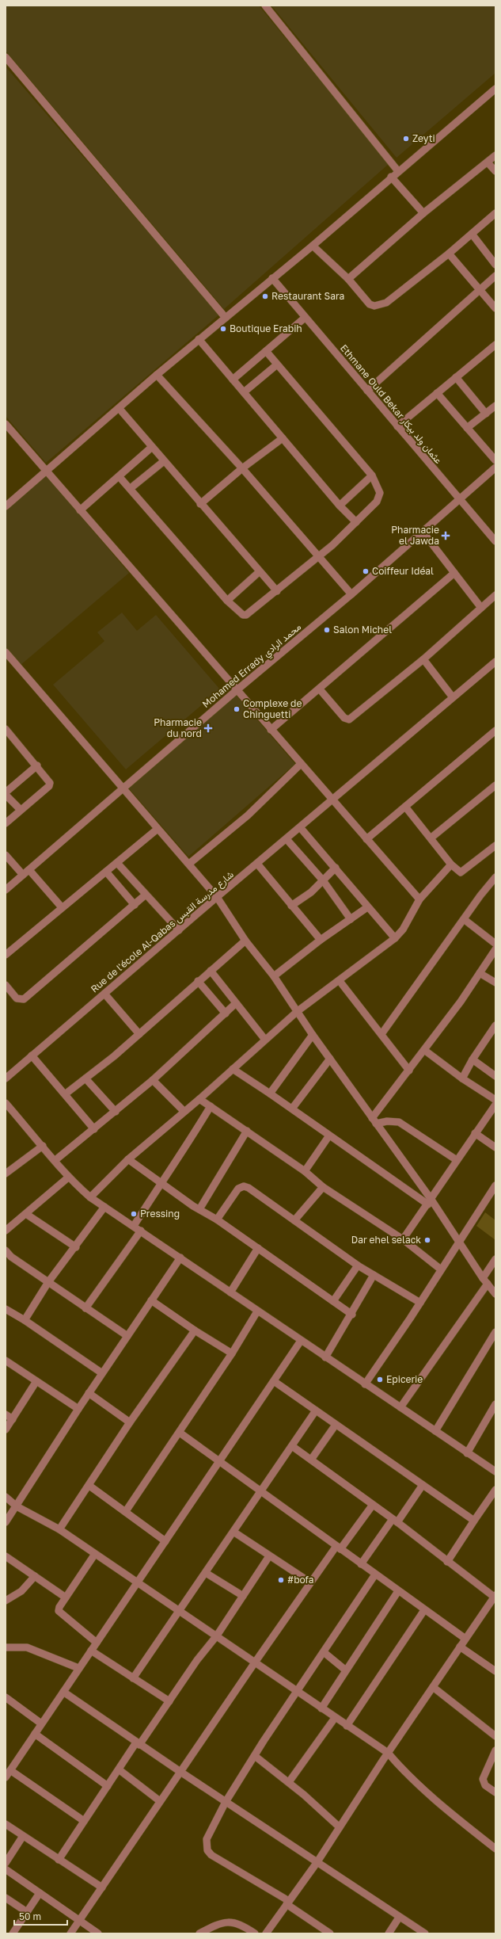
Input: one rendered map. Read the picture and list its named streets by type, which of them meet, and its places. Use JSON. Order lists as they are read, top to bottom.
{
  "streets": {
    "street": ["Ethmane Ould Bekar عثمان ولد بيكار", "Mohamed Errady محمد الرادي", "Rue de l'école Al-Qabas شارع مدرسة القبس"]
  },
  "crossings": [
    ["Ethmane Ould Bekar عثمان ولد بيكار", "Mohamed Errady محمد الرادي"]
  ],
  "places": {
    "other": [
      "Zeyti",
      "Restaurant Sara",
      "Boutique Erabih",
      "Coiffeur Idéal",
      "Salon Michel",
      "Complexe de Chinguetti",
      "Pressing",
      "Dar ehel selack",
      "Epicerie",
      "#bofa"
    ],
    "health": ["Pharmacie el Jawda", "Pharmacie du nord"]
  },
  "scale_bar": "50 m"
}
